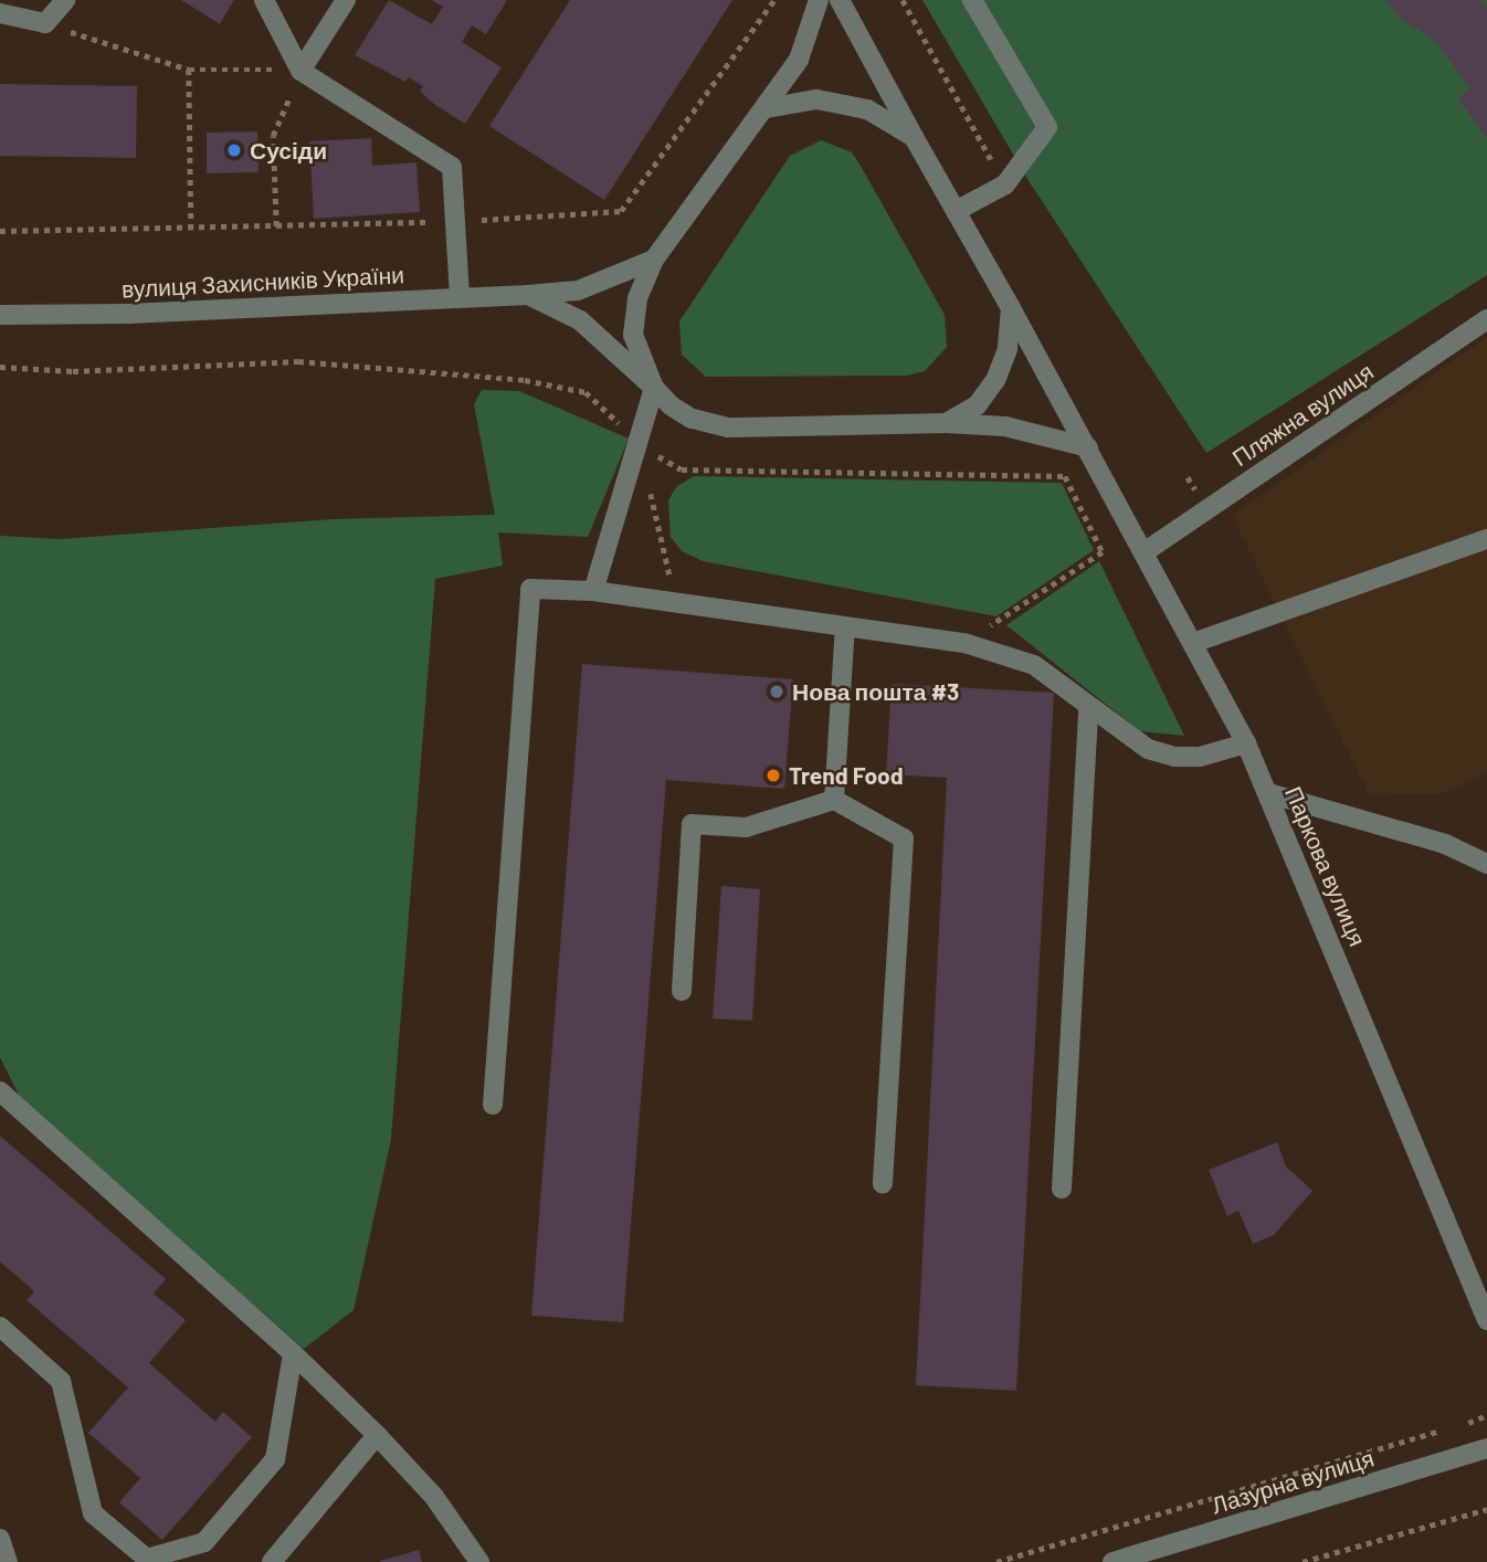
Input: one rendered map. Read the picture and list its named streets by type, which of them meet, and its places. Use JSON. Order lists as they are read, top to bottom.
{
  "streets": {
    "street": [
      "вулиця Захисників України",
      "Пляжна вулиця",
      "Паркова вулиця",
      "Лазурна вулиця"
    ]
  },
  "crossings": [
    ["Пляжна вулиця", "Паркова вулиця"]
  ],
  "places": ["Сусіди", "Нова пошта #3", "Trend Food"]
}
